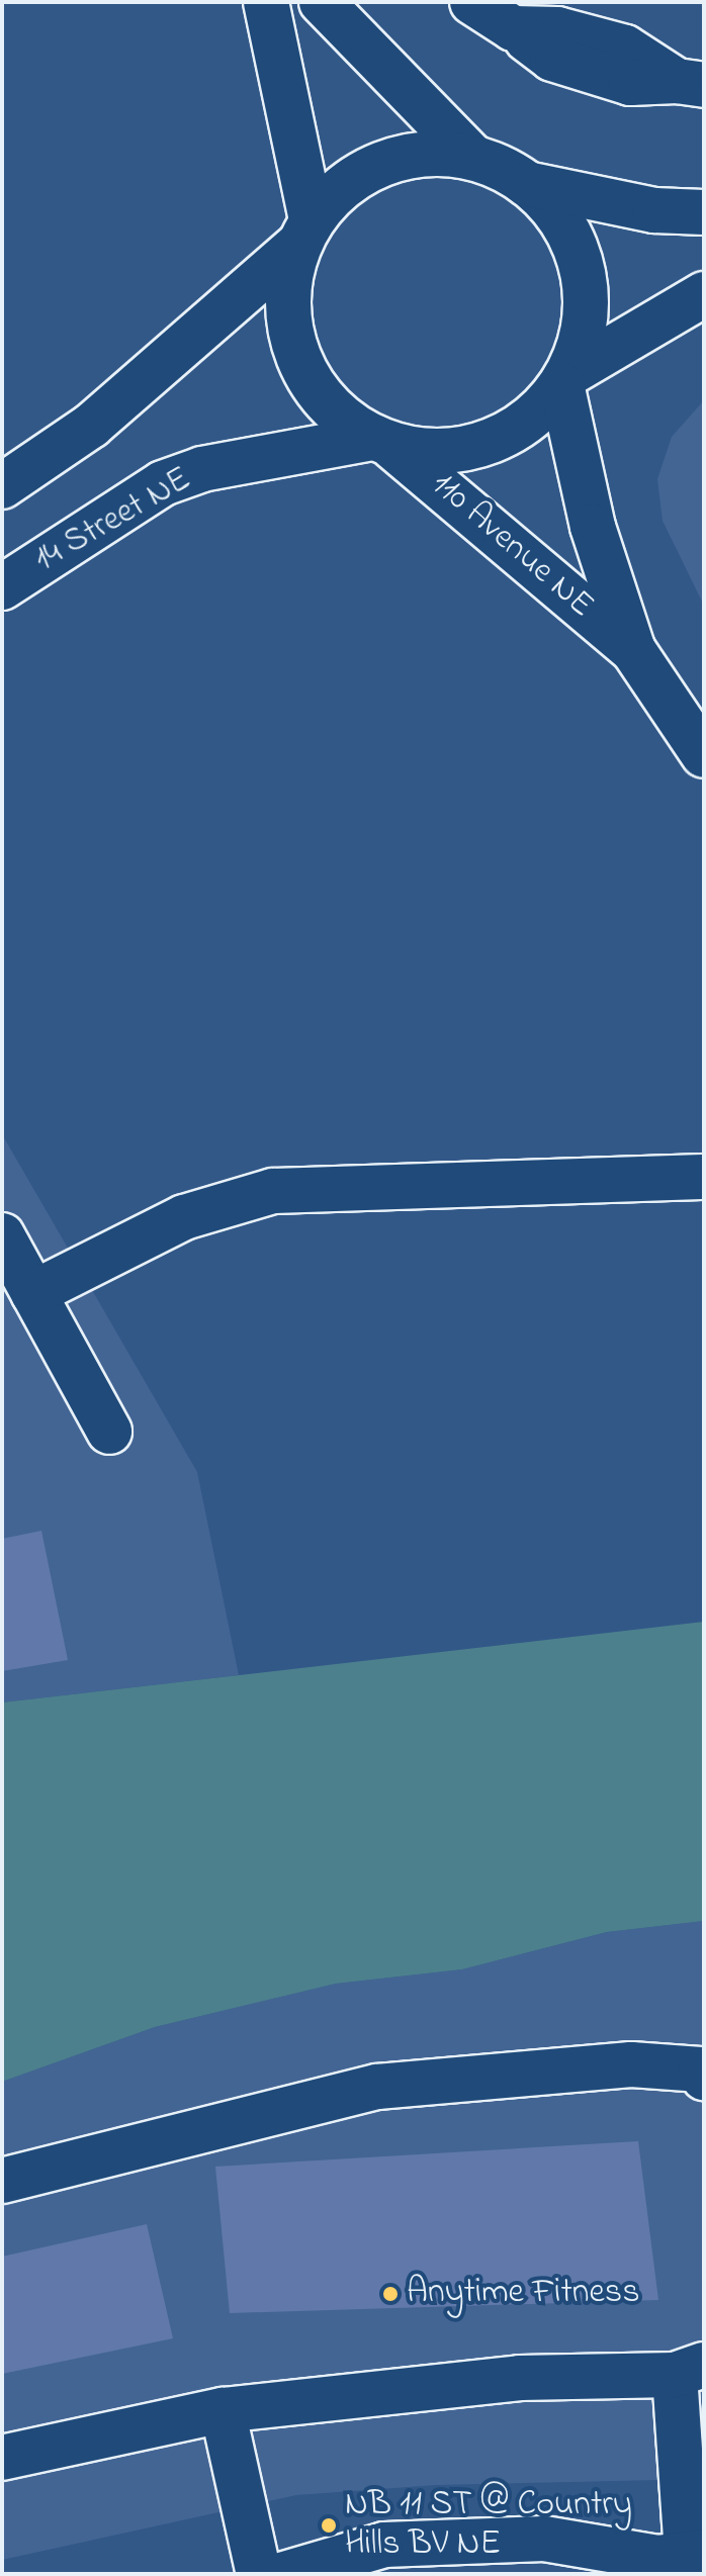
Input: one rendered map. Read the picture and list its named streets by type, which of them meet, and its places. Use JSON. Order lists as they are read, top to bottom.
{
  "streets": {
    "street": ["14 Street NE", "110 Avenue NE"]
  },
  "crossings": [
    ["14 Street NE", "110 Avenue NE"]
  ],
  "places": ["Anytime Fitness", "NB 11 ST @ Country Hills BV NE"]
}
